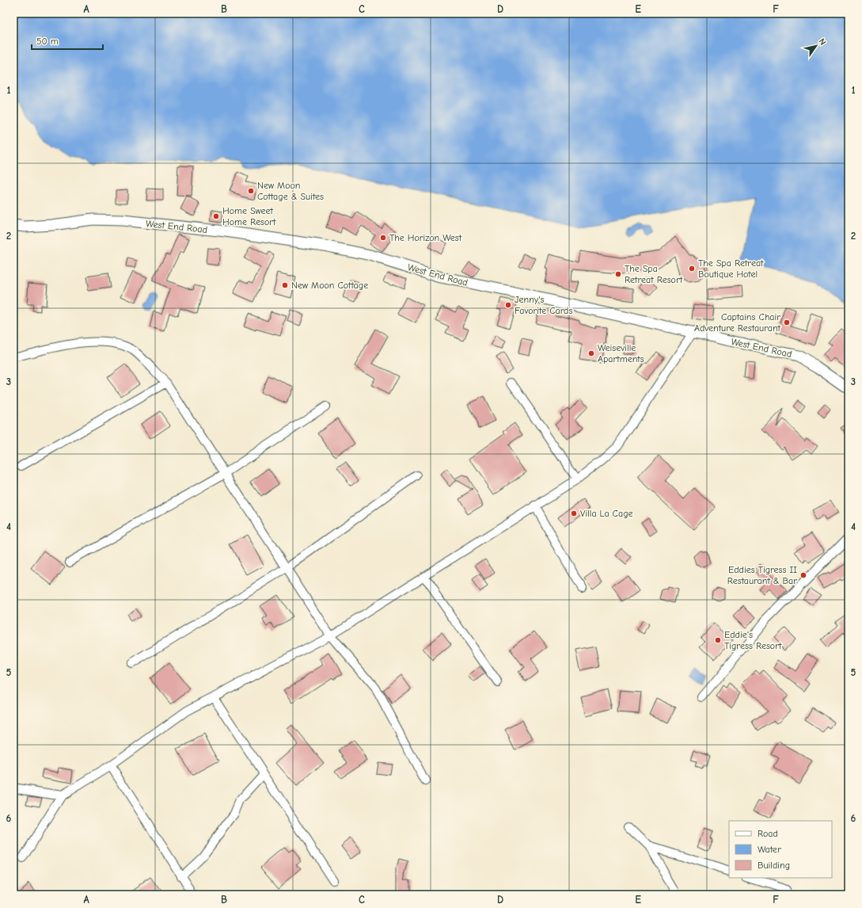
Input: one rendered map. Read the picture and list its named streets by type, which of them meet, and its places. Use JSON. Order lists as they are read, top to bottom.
{
  "streets": {
    "main road": ["West End Road"]
  },
  "places": [
    "New Moon Cottage & Suites",
    "Home Sweet Home Resort",
    "The Horizon West",
    "The Spa Retreat Boutique Hotel",
    "The Spa Retreat Resort",
    "New Moon Cottage",
    "Jenny's Favorite Cards",
    "Captains Chair Adventure Restaurant",
    "Weiseville Apartments",
    "Villa La Cage",
    "Eddies Tigress II Restaurant & Bar",
    "Eddie's Tigress Resort"
  ],
  "legend": ["Road", "Water", "Building"],
  "scale_bar": "50 m",
  "north": "top right",
  "grid": {
    "columns": [
      "A",
      "B",
      "C",
      "D",
      "E",
      "F"
    ],
    "rows": [
      "1",
      "2",
      "3",
      "4",
      "5",
      "6"
    ]
  }
}
